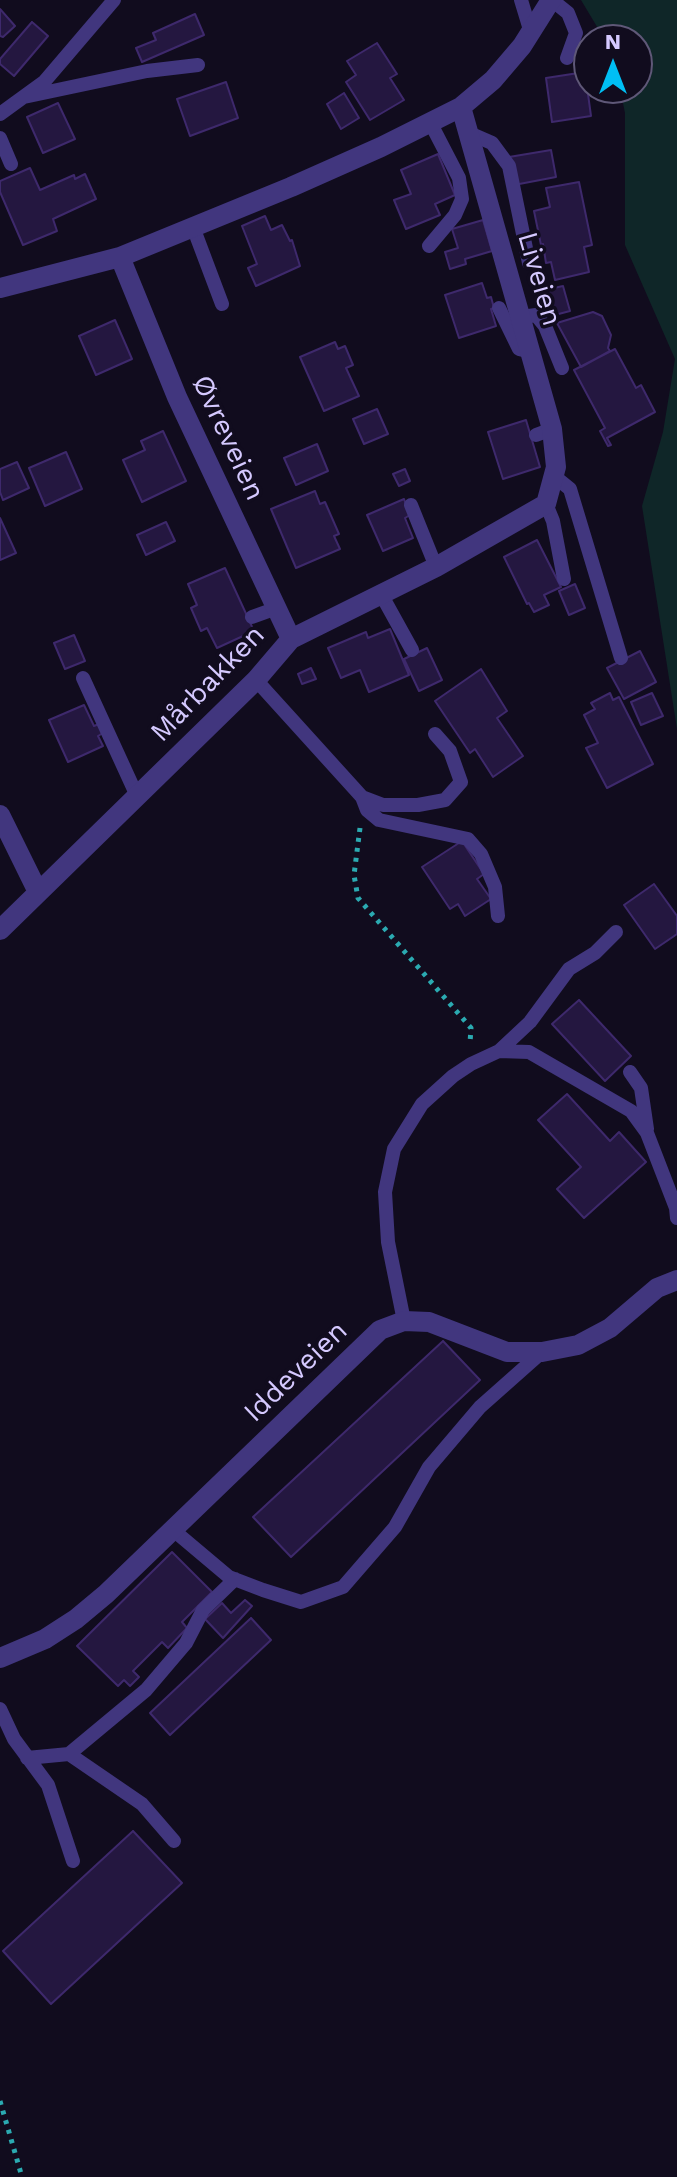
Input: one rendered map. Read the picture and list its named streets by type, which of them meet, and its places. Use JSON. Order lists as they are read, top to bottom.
{
  "streets": {
    "street": [
      "Liveien",
      "Øvreveien",
      "Mårbakken",
      "Iddeveien"
    ]
  },
  "crossings": [
    ["Øvreveien", "Mårbakken"]
  ],
  "north": "top"
}
